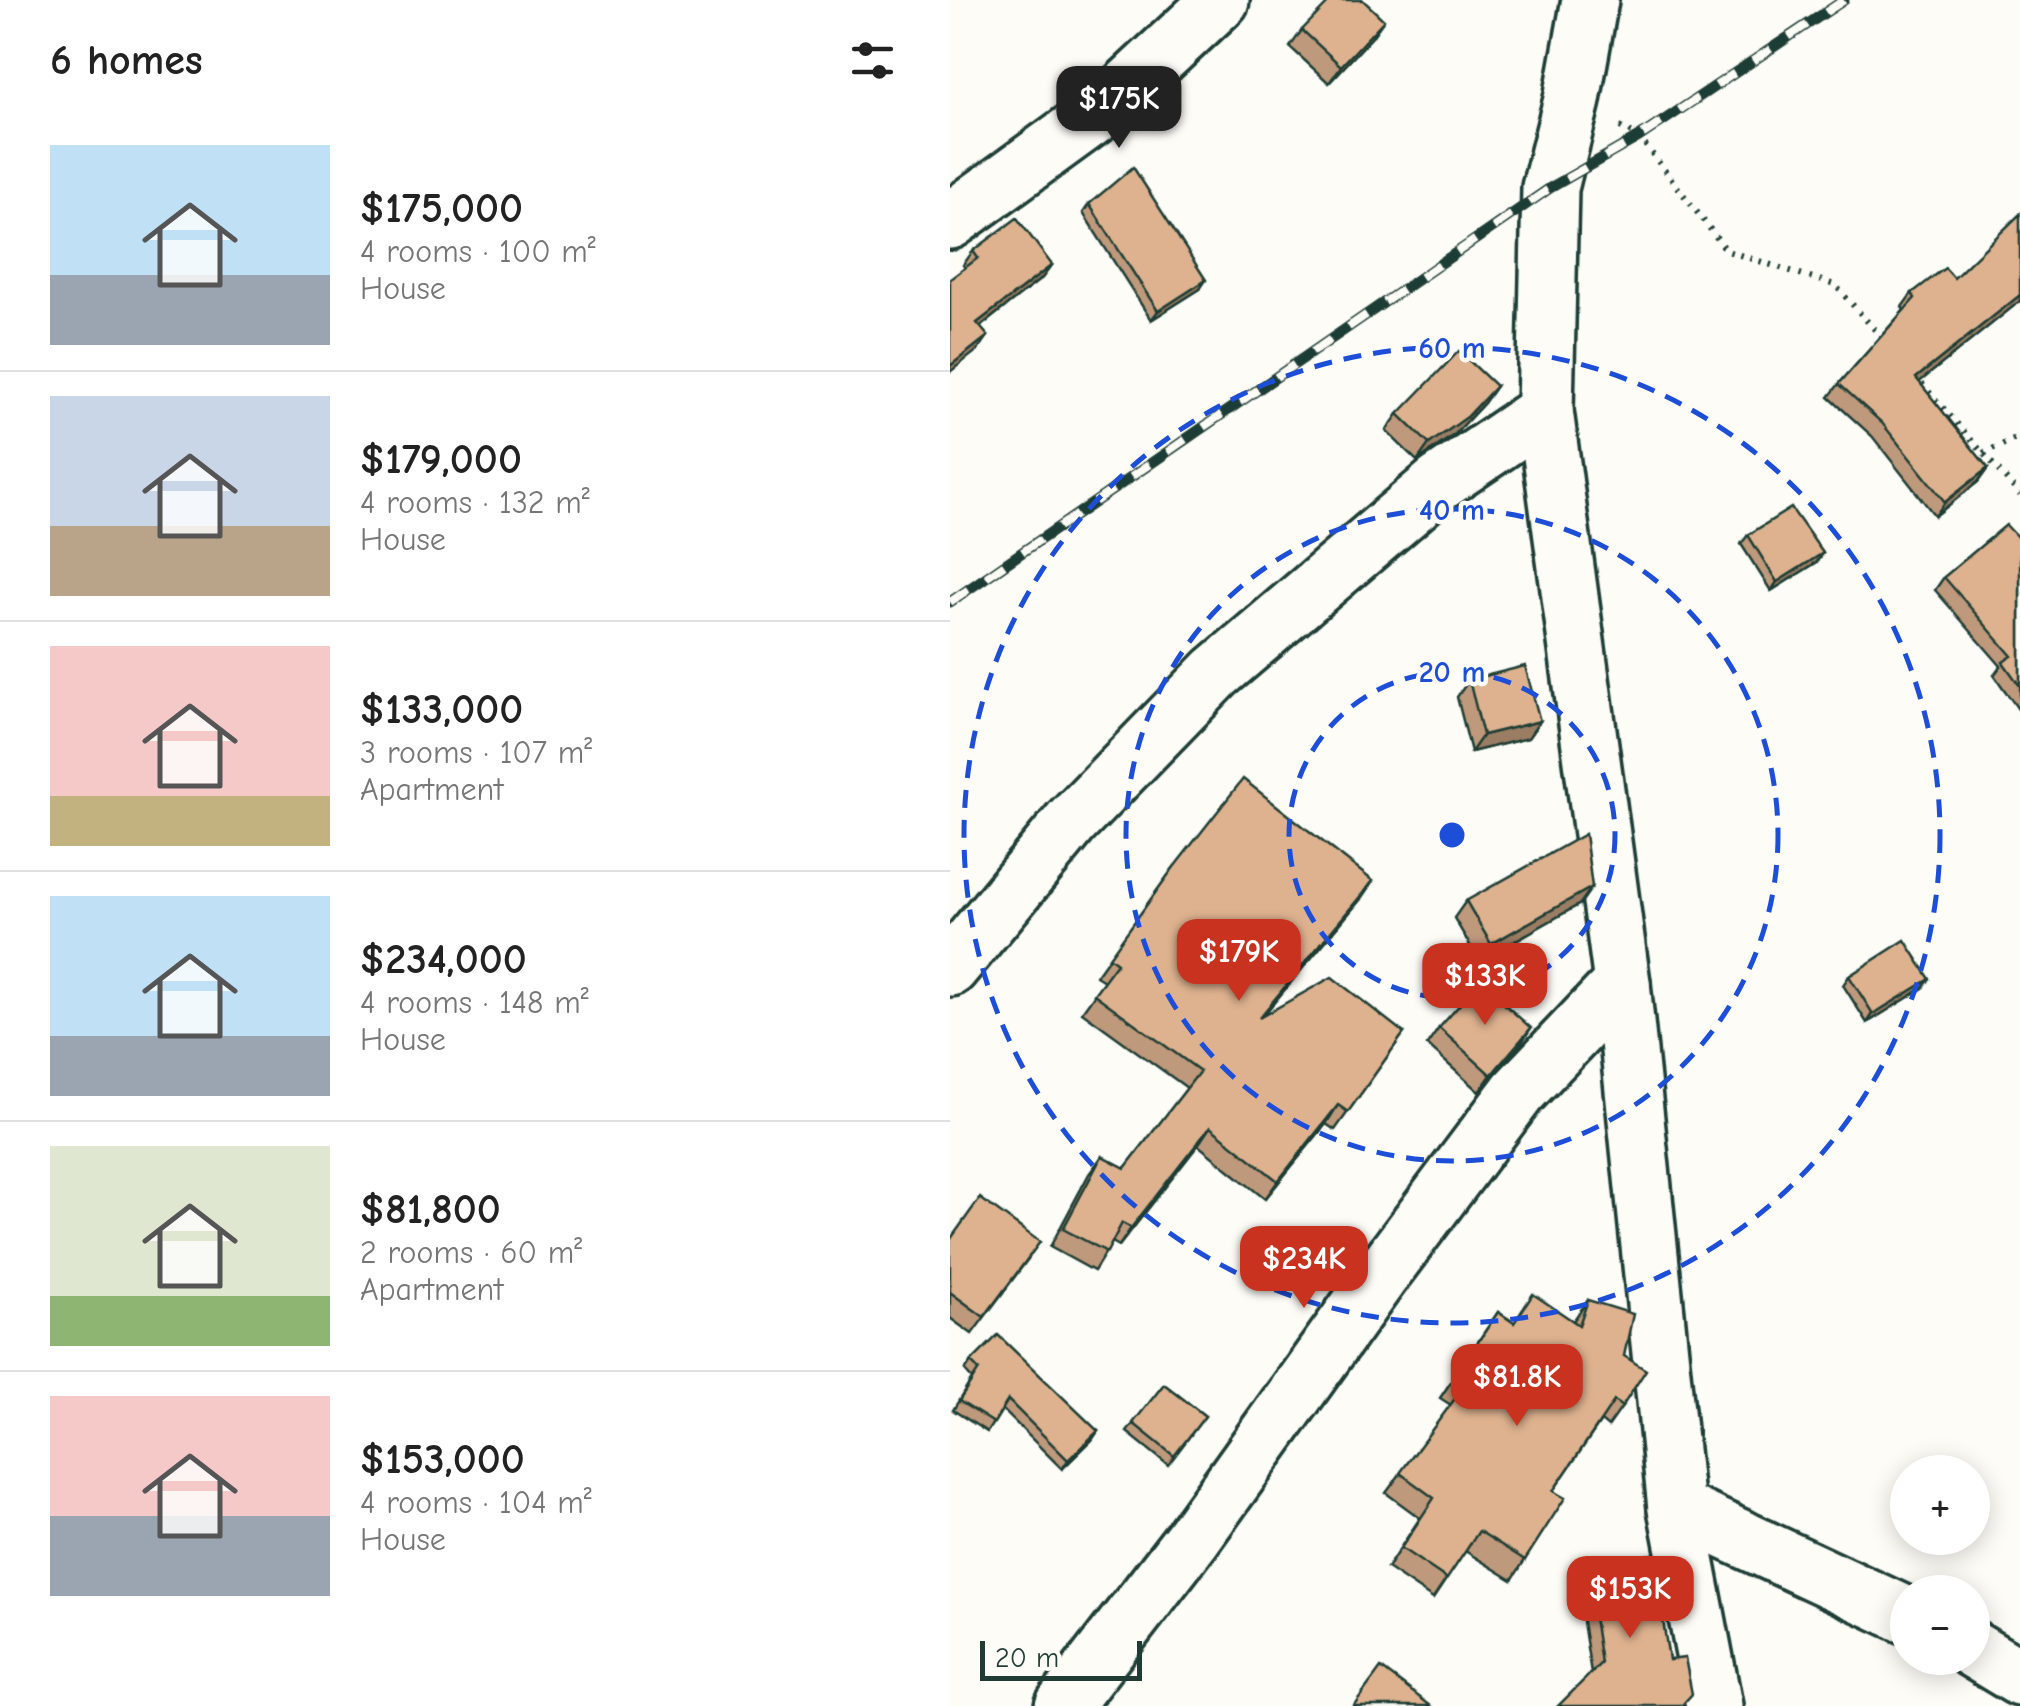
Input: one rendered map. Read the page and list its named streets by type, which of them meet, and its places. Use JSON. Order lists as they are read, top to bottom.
{
  "scale_bar": "20 m",
  "page": {
    "heading": "6 homes",
    "price": [
      "$175K",
      "$179K",
      "$133K",
      "$234K",
      "$81.8K",
      "$153K"
    ],
    "list": [
      {
        "name": "$175,000",
        "note": "4 rooms · 100 m² · House"
      },
      {
        "name": "$179,000",
        "note": "4 rooms · 132 m² · House"
      },
      {
        "name": "$133,000",
        "note": "3 rooms · 107 m² · Apartment"
      },
      {
        "name": "$234,000",
        "note": "4 rooms · 148 m² · House"
      },
      {
        "name": "$81,800",
        "note": "2 rooms · 60 m² · Apartment"
      },
      {
        "name": "$153,000",
        "note": "4 rooms · 104 m² · House"
      }
    ],
    "map_buttons": ["+", "−"],
    "scale": "20 m"
  },
  "rings": ["60 m", "40 m", "20 m"]
}
